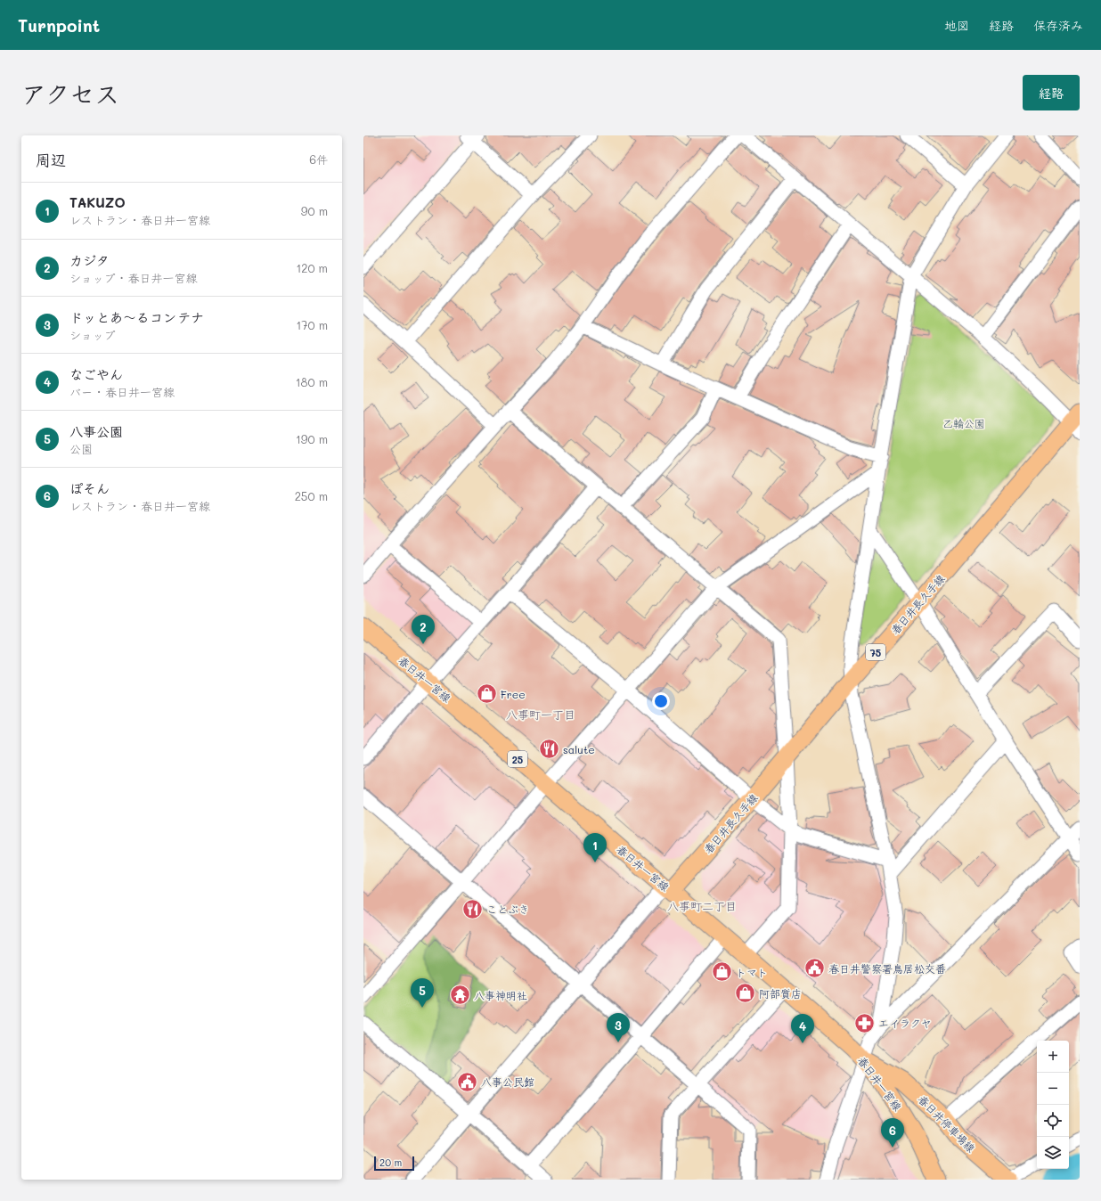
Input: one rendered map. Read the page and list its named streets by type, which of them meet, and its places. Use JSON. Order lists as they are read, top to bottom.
{
  "streets": {
    "main road": [
      "春日井長久手線",
      "75",
      "春日井一宮線",
      "25",
      "春日井停車場線"
    ]
  },
  "crossings": [
    ["春日井長久手線", "春日井一宮線"],
    ["春日井一宮線", "春日井停車場線"]
  ],
  "districts": ["八事町一丁目", "八事町二丁目"],
  "parks": ["乙輪公園"],
  "places": {
    "shop": ["Free", "トマト", "阿部質店"],
    "restaurant": ["salute", "ことぶき"],
    "public building": ["春日井警察署鳥居松交番", "八事公民館"],
    "temple": ["八事神明社"],
    "pharmacy": ["エイラクヤ"]
  },
  "scale_bar": "20 m",
  "page": {
    "header": "Turnpoint",
    "nav": ["地図", "経路", "保存済み"],
    "title": "アクセス",
    "buttons": "経路",
    "heading": ["周辺", "6件"],
    "list": [
      {
        "mark": "1",
        "name": "TAKUZO",
        "note": "レストラン · 春日井一宮線",
        "value": "90 m"
      },
      {
        "mark": "2",
        "name": "カジタ",
        "note": "ショップ · 春日井一宮線",
        "value": "120 m"
      },
      {
        "mark": "3",
        "name": "ドッとあ〜るコンテナ",
        "note": "ショップ",
        "value": "170 m"
      },
      {
        "mark": "4",
        "name": "なごやん",
        "note": "バー · 春日井一宮線",
        "value": "180 m"
      },
      {
        "mark": "5",
        "name": "八事公園",
        "note": "公園",
        "value": "190 m"
      },
      {
        "mark": "6",
        "name": "ぽそん",
        "note": "レストラン · 春日井一宮線",
        "value": "250 m"
      }
    ],
    "pins": [
      "2",
      "1",
      "5",
      "3",
      "4",
      "6"
    ],
    "map_buttons": ["+", "−"],
    "scale": "20 m"
  }
}
